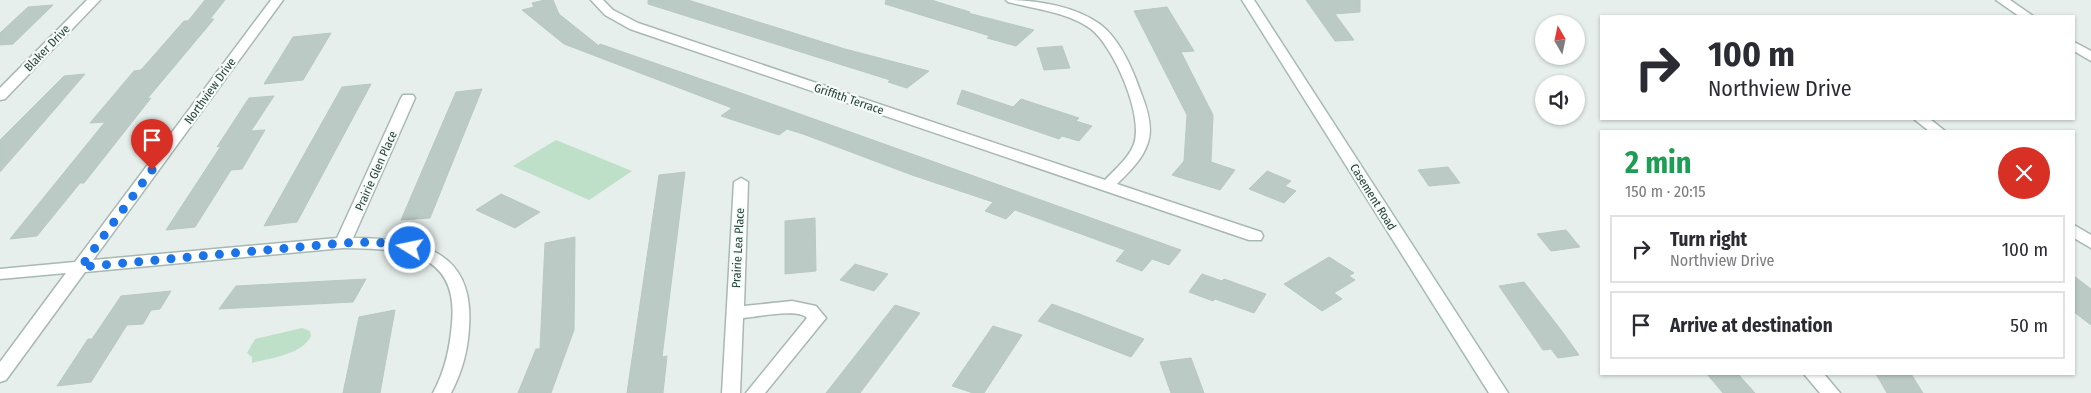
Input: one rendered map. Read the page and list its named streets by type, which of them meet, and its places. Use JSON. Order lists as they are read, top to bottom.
{
  "streets": {
    "street": [
      "Blaker Drive",
      "Northview Drive",
      "Griffith Terrace",
      "Prairie Glen Place",
      "Casement Road",
      "Prairie Lea Place"
    ]
  },
  "north": "top",
  "page": {
    "turn": ["100 m", "Northview Drive"],
    "heading": ["2 min", "150 m · 20:15"],
    "list": [
      {
        "name": "Turn right",
        "note": "Northview Drive",
        "value": "100 m"
      },
      {
        "name": "Arrive at destination",
        "value": "50 m"
      }
    ]
  }
}
